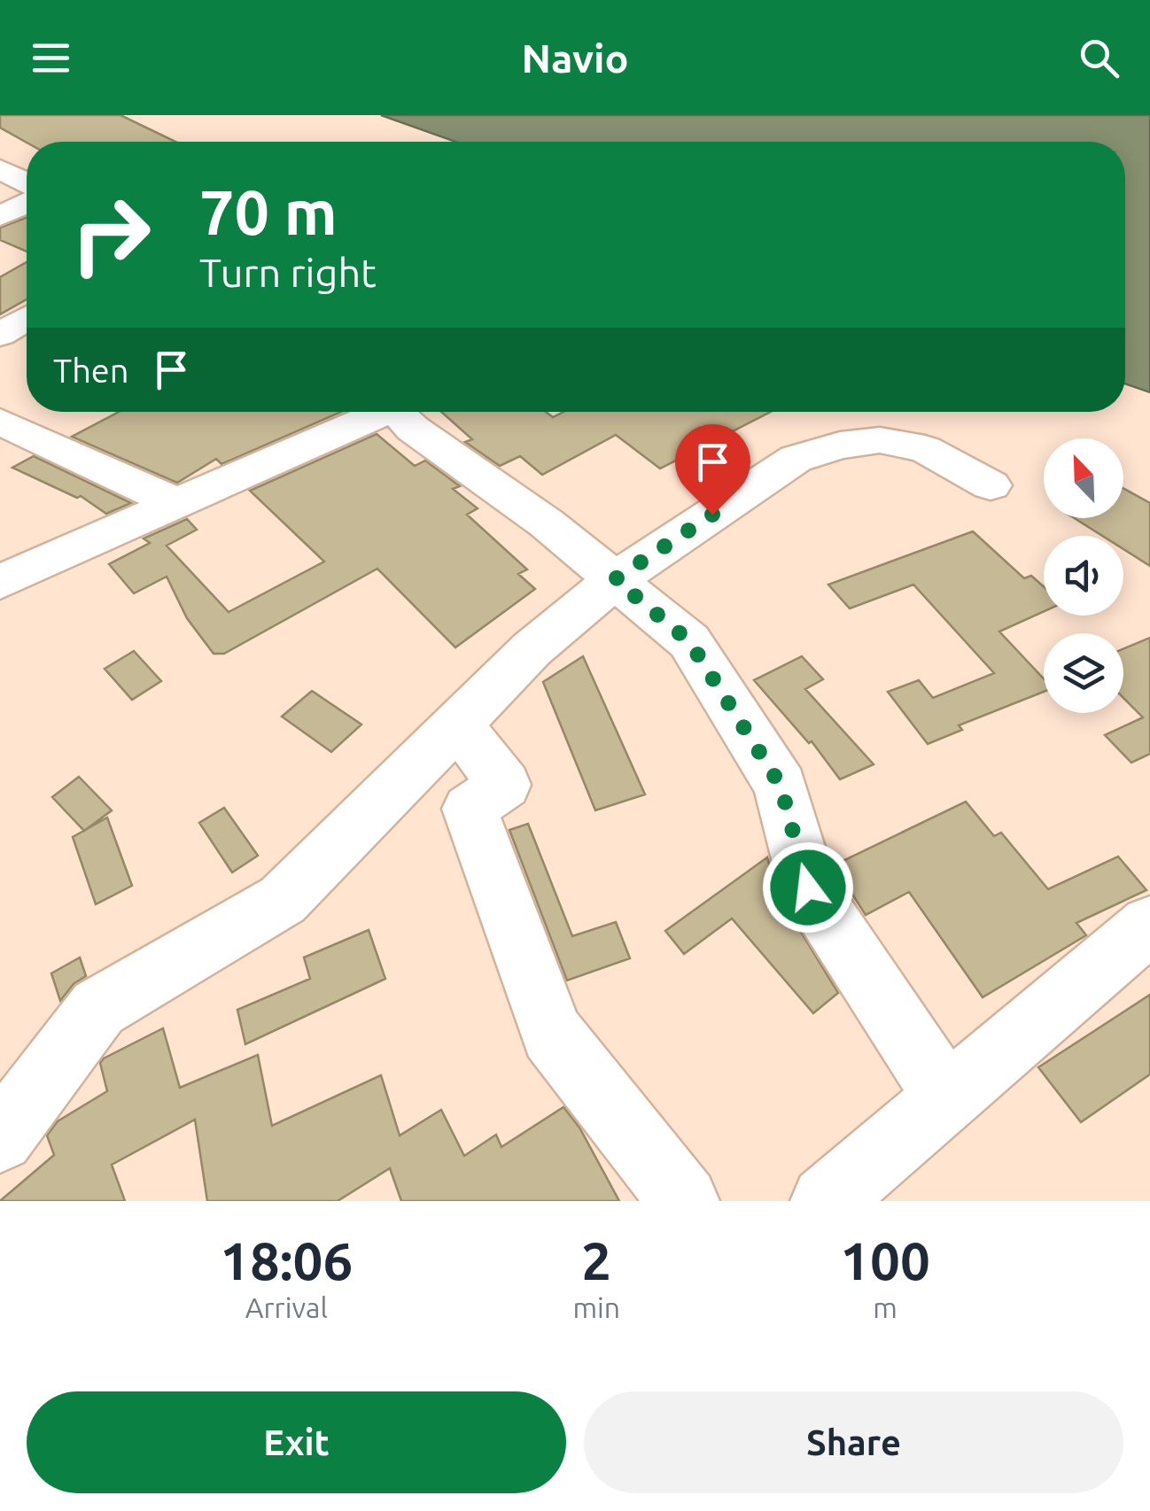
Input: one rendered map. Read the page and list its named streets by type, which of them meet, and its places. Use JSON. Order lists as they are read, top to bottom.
{
  "north": "top left",
  "page": {
    "header": "Navio",
    "turn": ["70 m", "Turn right"],
    "then": "Then",
    "eta": [
      "18:06",
      "Arrival",
      "2",
      "min",
      "100",
      "m"
    ],
    "buttons": ["Exit", "Share"]
  }
}
